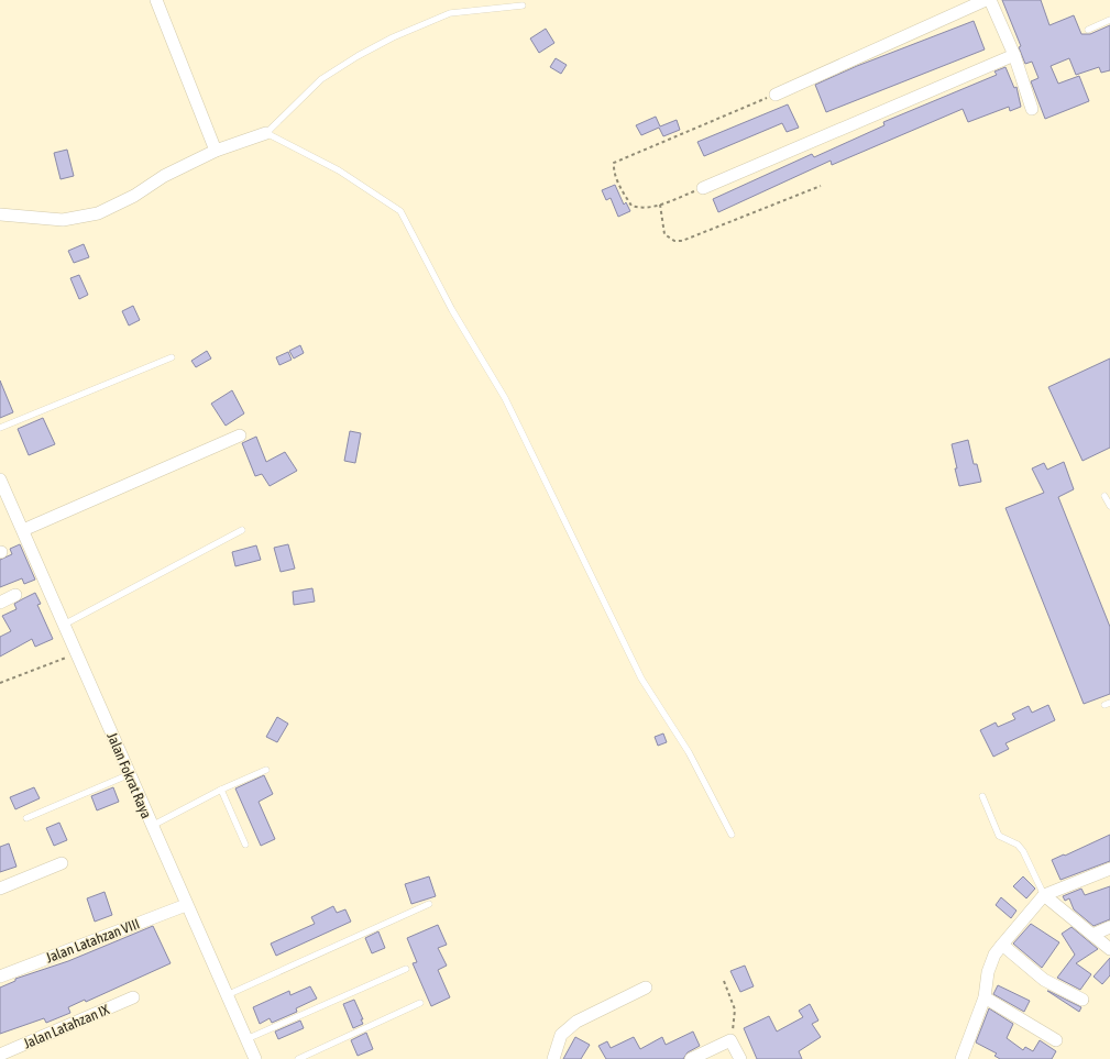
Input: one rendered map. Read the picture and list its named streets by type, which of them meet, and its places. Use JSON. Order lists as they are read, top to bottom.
{
  "streets": {
    "street": ["Jalan Fokrat Raya", "Jalan Latahzan VIII", "Jalan Latahzan IX"]
  },
  "crossings": [
    ["Jalan Fokrat Raya", "Jalan Latahzan VIII"]
  ]
}
